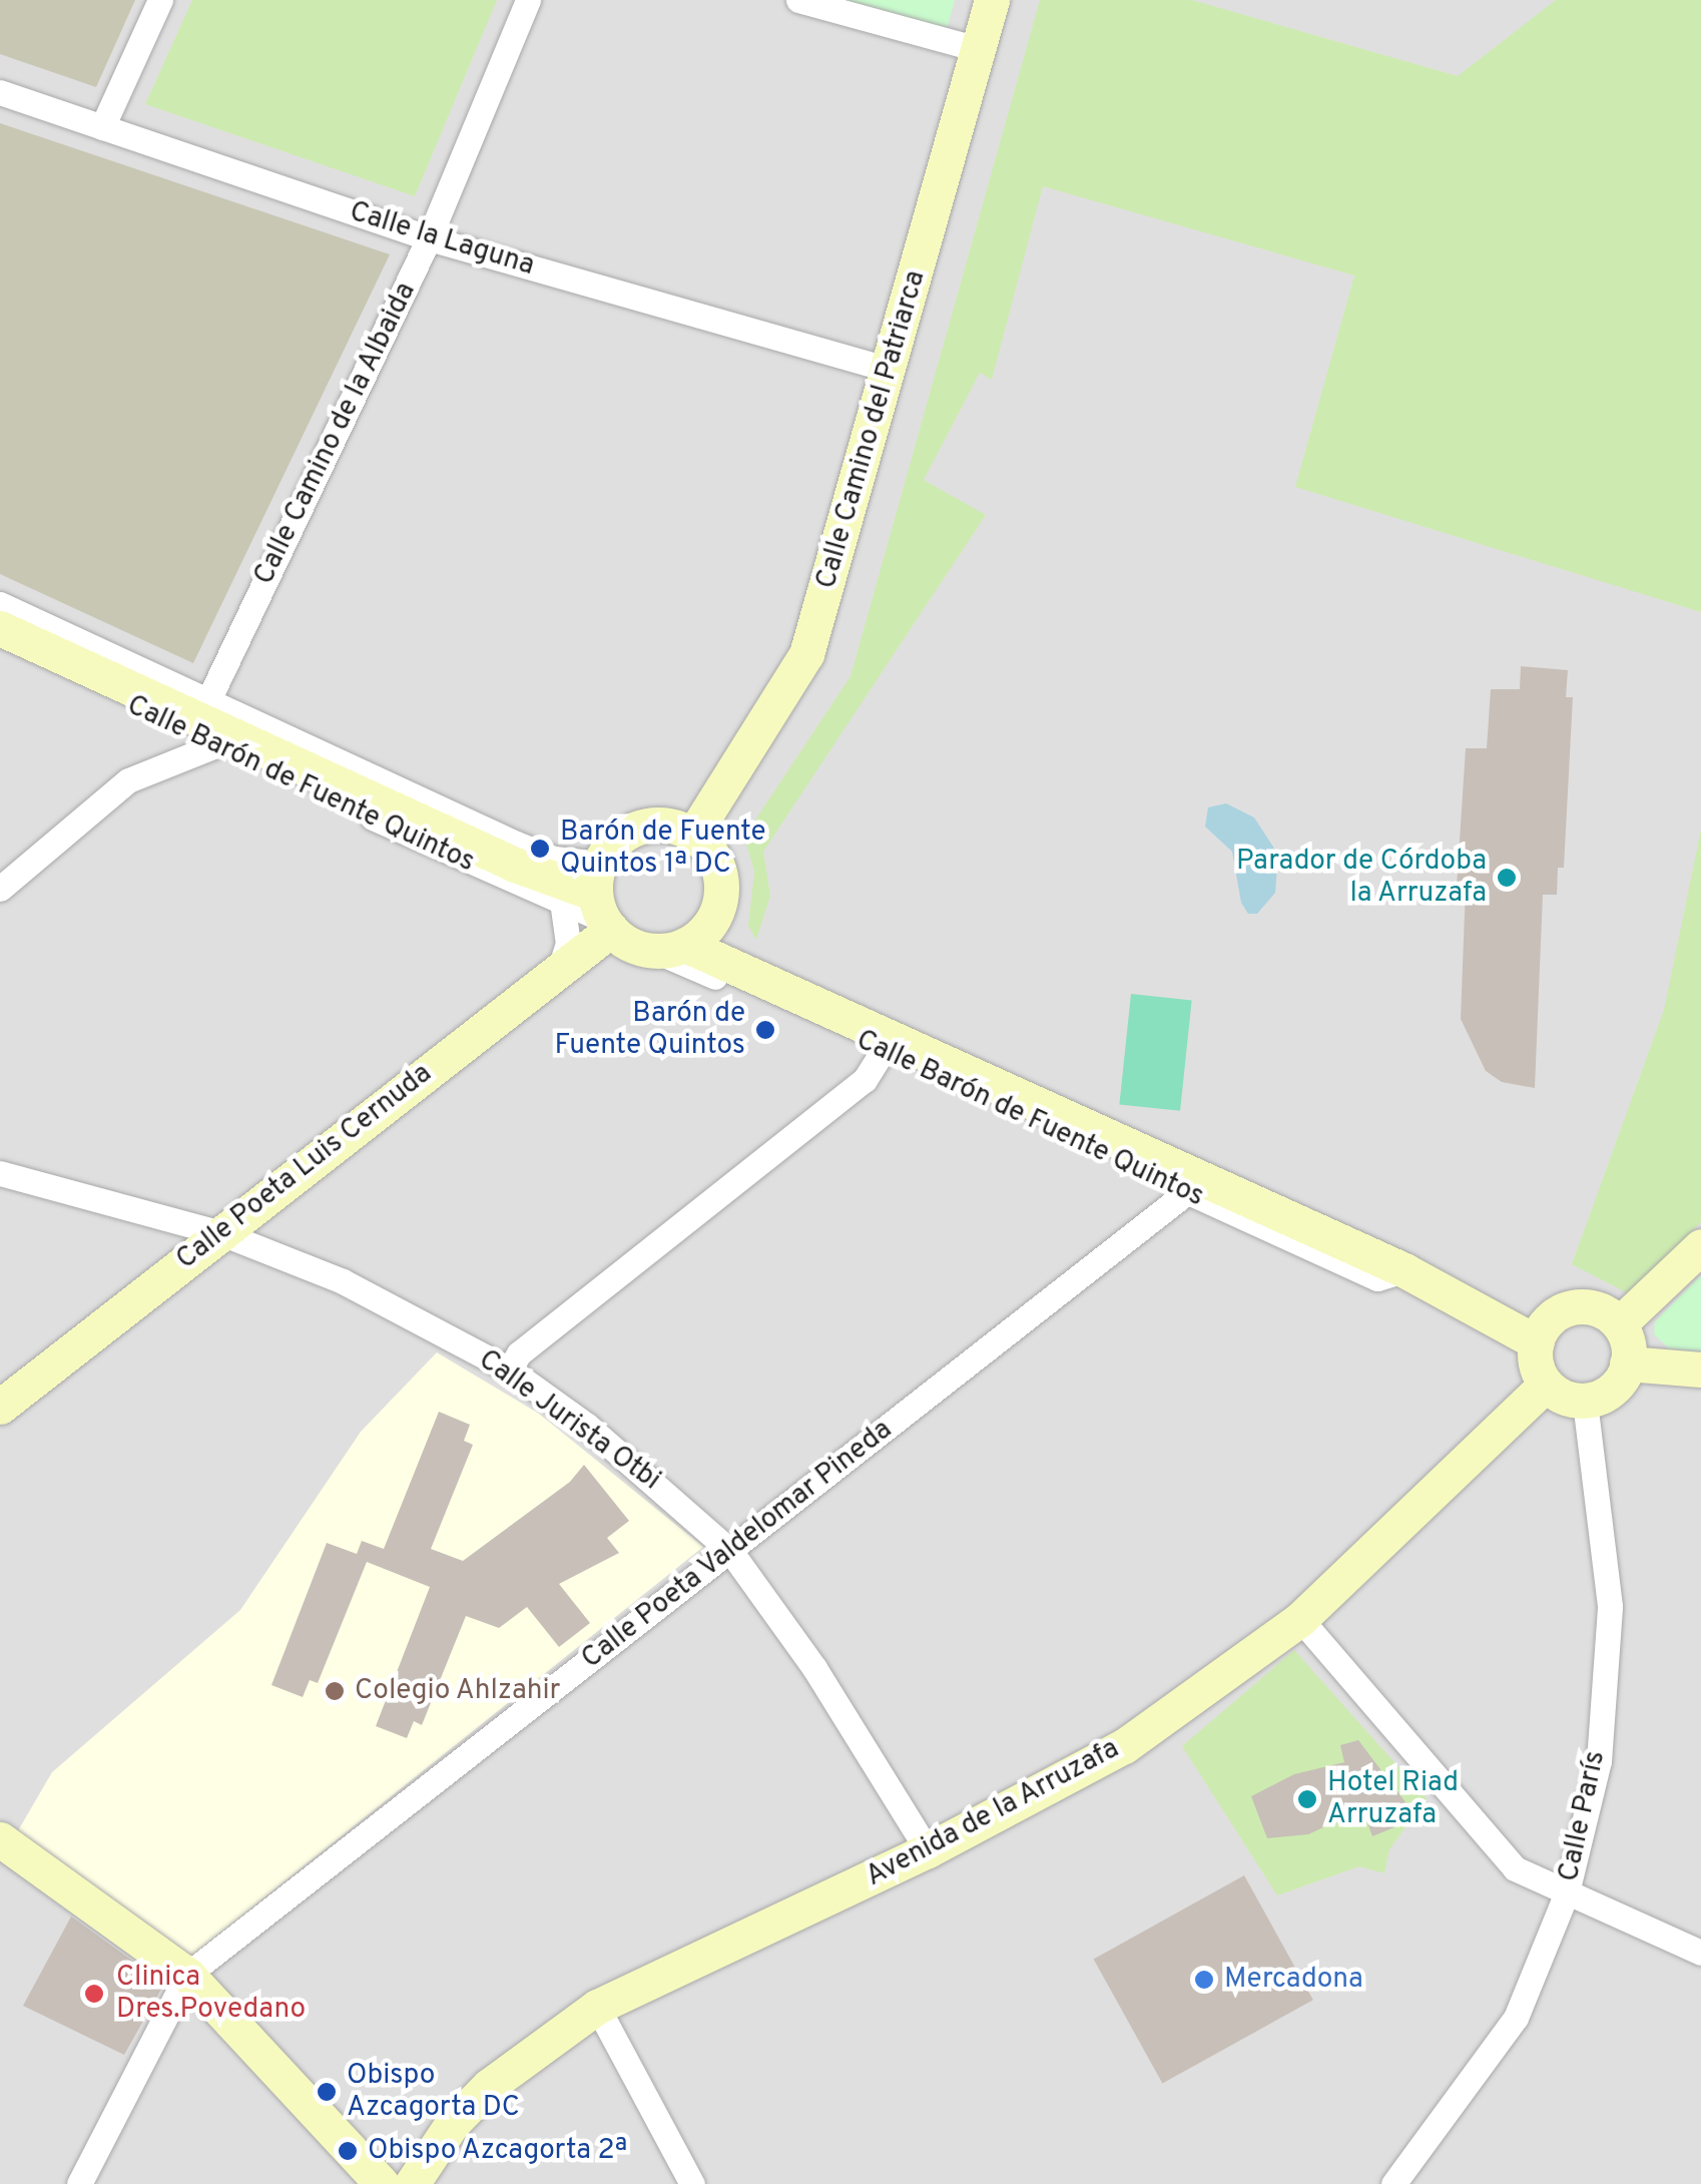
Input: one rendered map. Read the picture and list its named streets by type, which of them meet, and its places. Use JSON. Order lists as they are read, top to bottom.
{
  "streets": {
    "street": [
      "Calle la Laguna",
      "Calle Camino del Patriarca",
      "Calle Camino de la Albaida",
      "Calle Barón de Fuente Quintos",
      "Calle Poeta Luis Cernuda",
      "Calle Jurista Otbi",
      "Calle Poeta Valdelomar Pineda",
      "Avenida de la Arruzafa",
      "Calle París"
    ]
  },
  "crossings": [
    ["Calle la Laguna", "Calle Camino del Patriarca"],
    ["Calle la Laguna", "Calle Camino de la Albaida"],
    ["Calle Camino del Patriarca", "Calle Barón de Fuente Quintos"],
    ["Calle Camino del Patriarca", "Calle Poeta Luis Cernuda"],
    ["Calle Camino de la Albaida", "Calle Barón de Fuente Quintos"],
    ["Calle Barón de Fuente Quintos", "Calle Poeta Luis Cernuda"],
    ["Calle Barón de Fuente Quintos", "Calle Poeta Valdelomar Pineda"],
    ["Calle Barón de Fuente Quintos", "Avenida de la Arruzafa"],
    ["Calle Barón de Fuente Quintos", "Calle París"],
    ["Calle Poeta Luis Cernuda", "Calle Jurista Otbi"],
    ["Calle Jurista Otbi", "Calle Poeta Valdelomar Pineda"],
    ["Calle Jurista Otbi", "Avenida de la Arruzafa"],
    ["Avenida de la Arruzafa", "Calle París"]
  ],
  "places": [
    "Barón de Fuente Quintos 1ª DC",
    "Parador de Córdoba la Arruzafa",
    "Barón de Fuente Quintos",
    "Colegio Ahlzahir",
    "Hotel Riad Arruzafa",
    "Mercadona",
    "Clinica Dres.Povedano",
    "Obispo Azcagorta DC",
    "Obispo Azcagorta 2ª"
  ]
}
